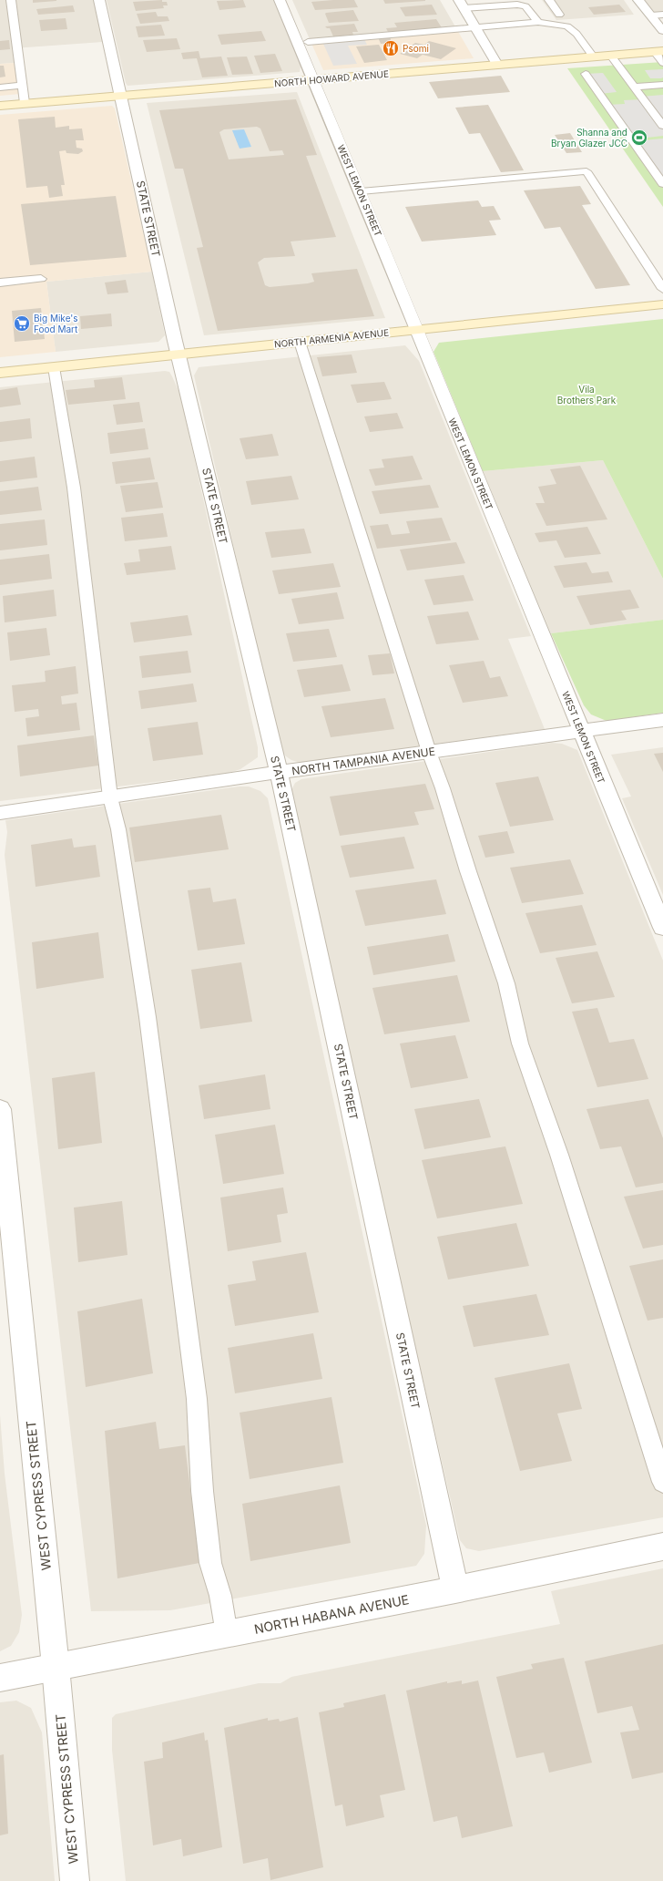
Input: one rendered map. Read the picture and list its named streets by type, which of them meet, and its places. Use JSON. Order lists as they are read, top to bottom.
{
  "streets": {
    "main road": ["NORTH HOWARD AVENUE", "NORTH ARMENIA AVENUE"],
    "street": [
      "WEST LEMON STREET",
      "STATE STREET",
      "NORTH TAMPANIA AVENUE",
      "WEST CYPRESS STREET",
      "NORTH HABANA AVENUE"
    ]
  },
  "crossings": [
    ["NORTH HOWARD AVENUE", "WEST LEMON STREET"],
    ["NORTH HOWARD AVENUE", "STATE STREET"],
    ["WEST LEMON STREET", "NORTH ARMENIA AVENUE"],
    ["WEST LEMON STREET", "NORTH TAMPANIA AVENUE"],
    ["STATE STREET", "NORTH ARMENIA AVENUE"],
    ["STATE STREET", "NORTH TAMPANIA AVENUE"],
    ["STATE STREET", "NORTH HABANA AVENUE"],
    ["WEST CYPRESS STREET", "NORTH HABANA AVENUE"]
  ],
  "parks": ["Vila Brothers Park"],
  "places": {
    "restaurant": ["Psomi"],
    "sports": ["Shanna and Bryan Glazer JCC"],
    "supermarket": ["Big Mike's Food Mart"]
  }
}
